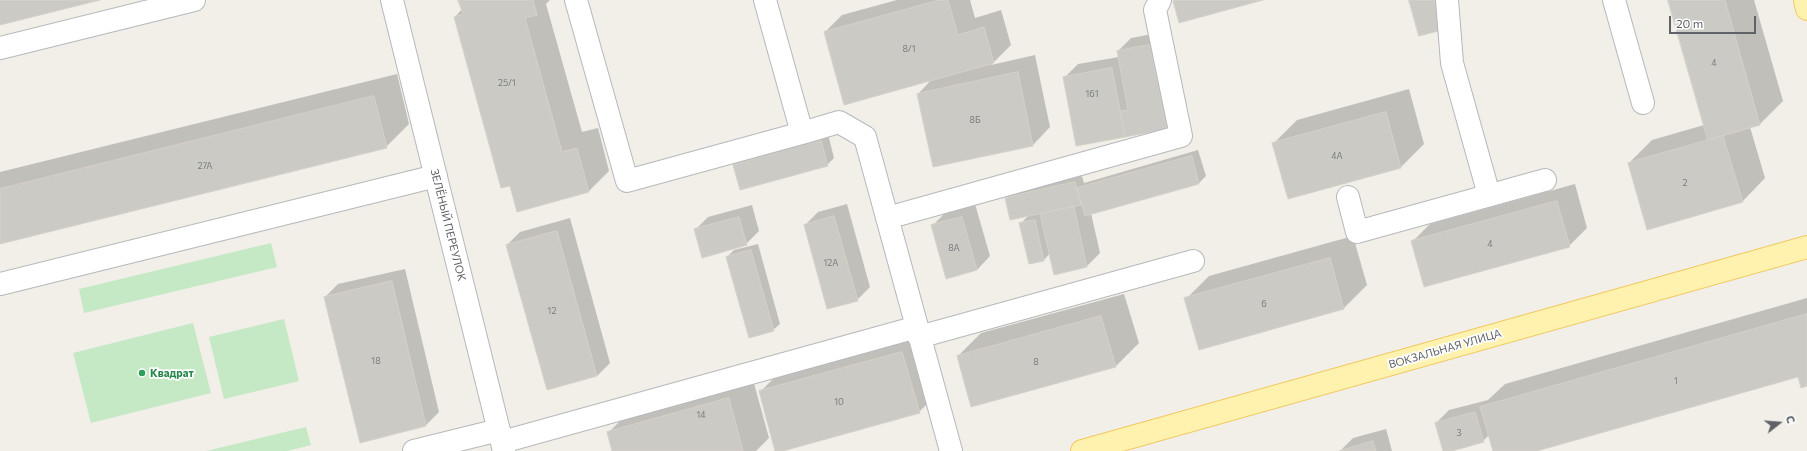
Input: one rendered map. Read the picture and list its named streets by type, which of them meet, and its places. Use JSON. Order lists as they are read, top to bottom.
{
  "streets": {
    "main road": ["ВОКЗАЛЬНАЯ УЛИЦА"],
    "street": ["ЗЕЛЁНЫЙ ПЕРЕУЛОК"]
  },
  "places": ["Квадрат"],
  "house_numbers": [
    "8/1",
    "4",
    "25/1",
    "161",
    "8Б",
    "4А",
    "27А",
    "2",
    "4",
    "8А",
    "12А",
    "6",
    "12",
    "18",
    "8",
    "1",
    "10",
    "14",
    "3"
  ],
  "scale_bar": "20 m",
  "north": "right"
}
